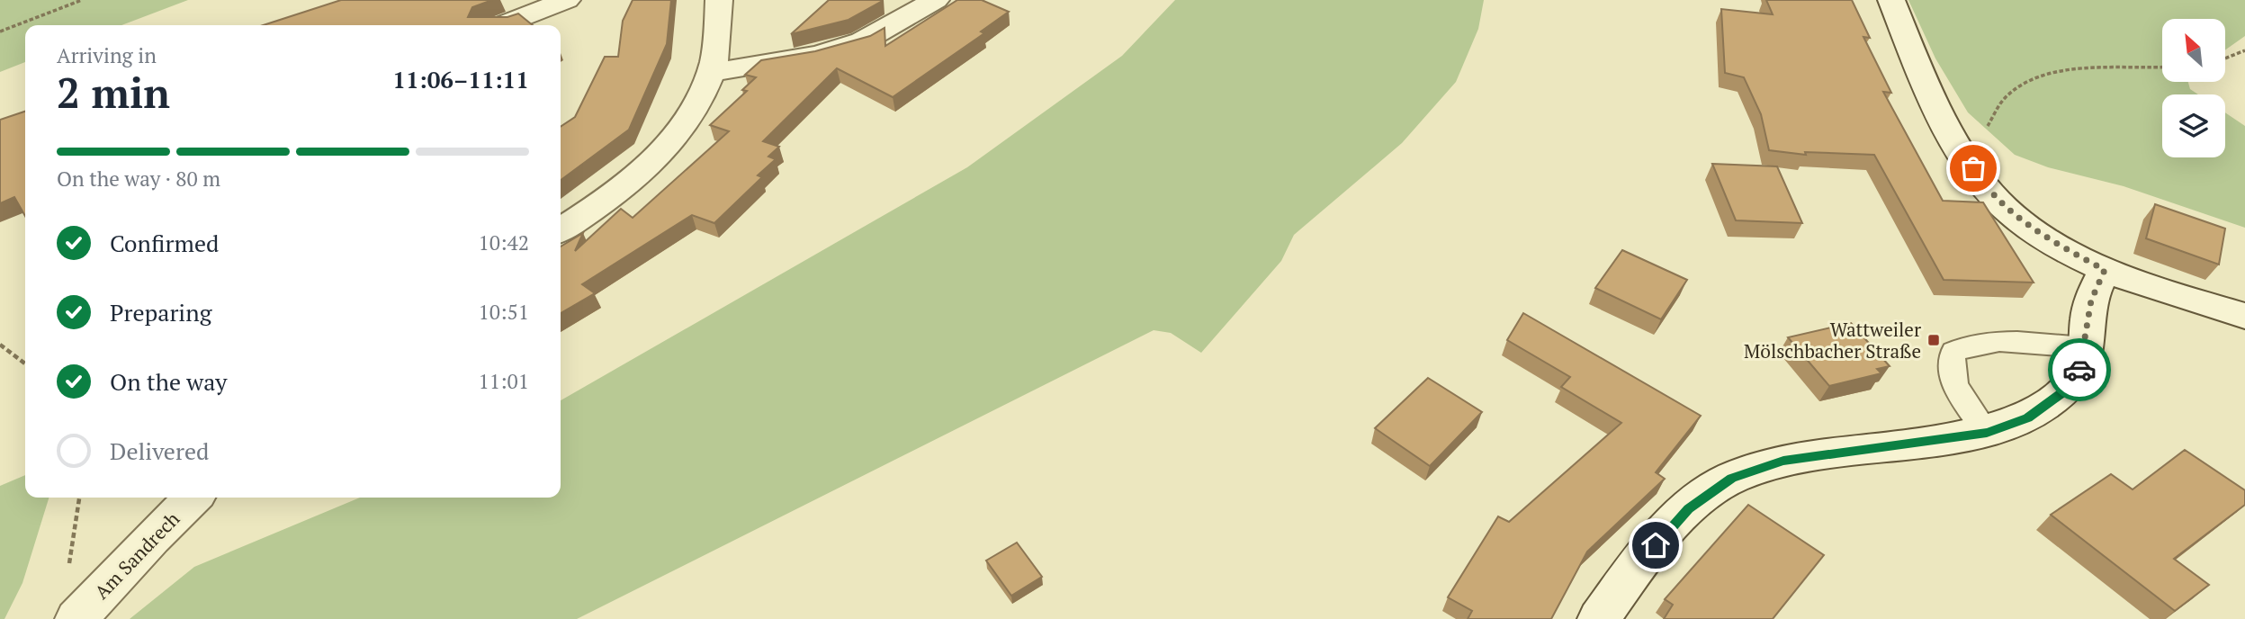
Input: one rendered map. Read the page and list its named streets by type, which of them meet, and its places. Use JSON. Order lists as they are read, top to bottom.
{
  "streets": {
    "street": ["Am Sandrech"]
  },
  "places": {
    "transit": ["Wattweiler Mölschbacher Straße"]
  },
  "north": "top left",
  "page": {
    "heading": ["2 min", "Arriving in", "11:06–11:11"],
    "bar": "On the way · 80 m",
    "list": [
      ["Confirmed", "10:42"],
      ["Preparing", "10:51"],
      ["On the way", "11:01"],
      "Delivered"
    ]
  }
}
